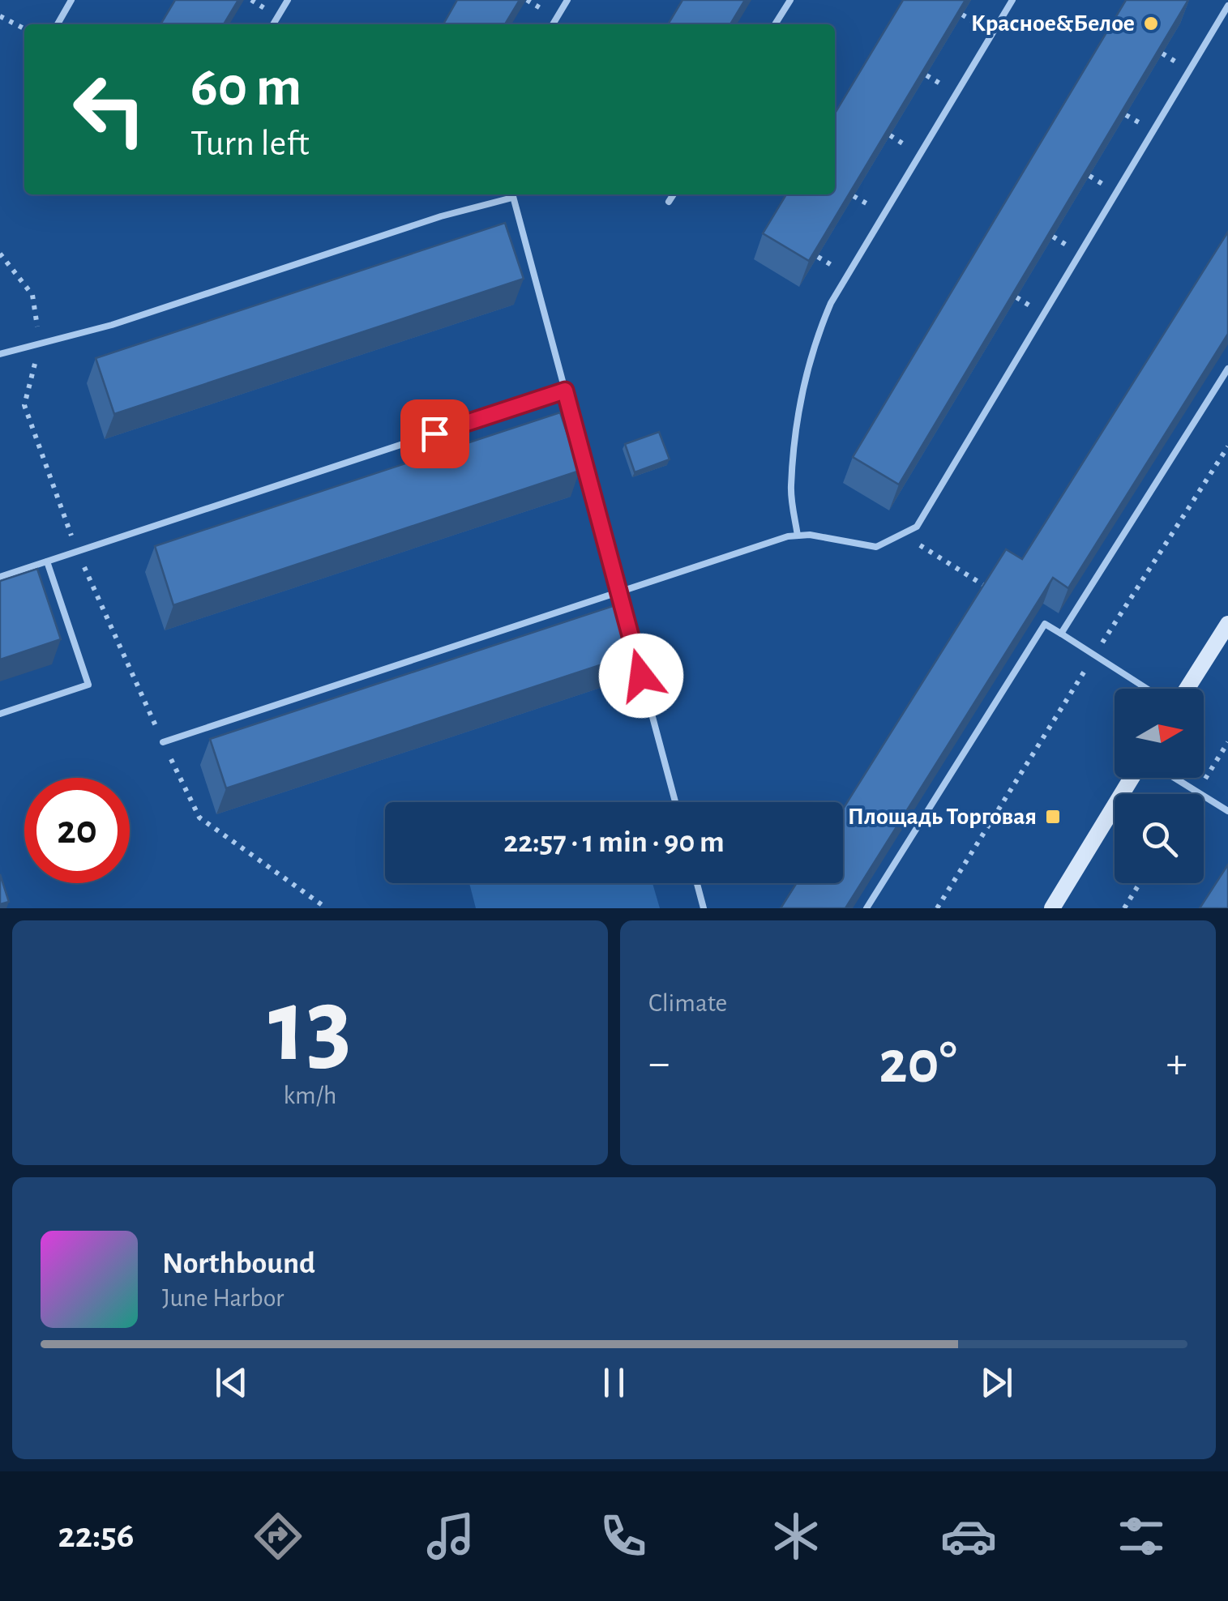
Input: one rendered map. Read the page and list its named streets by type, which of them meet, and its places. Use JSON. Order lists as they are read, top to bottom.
{
  "places": {
    "other": ["Красное&Белое"],
    "transit": ["Площадь Торговая"]
  },
  "north": "right",
  "page": {
    "turn": ["60 m", "Turn left"],
    "limit": "20",
    "trip": "22:57 · 1 min · 90 m",
    "tile": [
      ["13", "km/h"],
      "Climate"
    ],
    "heat": ["−", "20°", "+"],
    "song": ["Northbound", "June Harbor"],
    "tabs": "22:56"
  }
}
